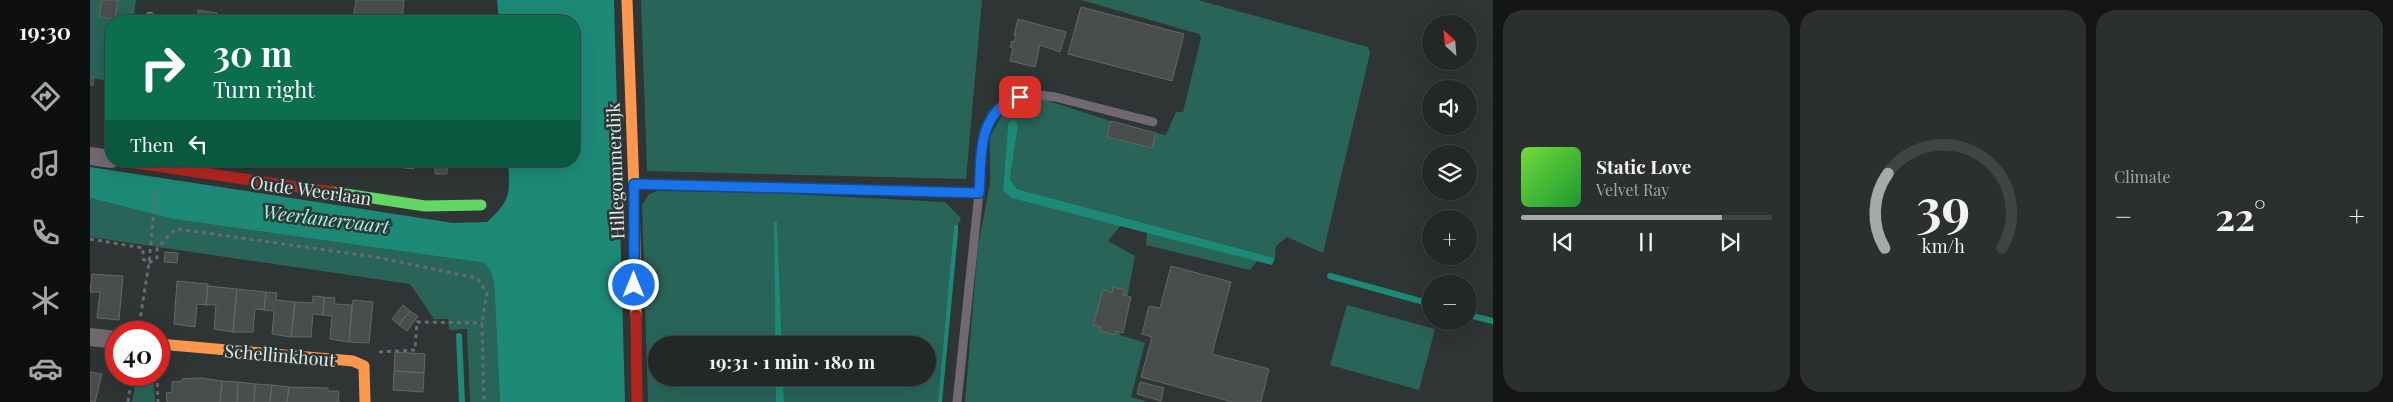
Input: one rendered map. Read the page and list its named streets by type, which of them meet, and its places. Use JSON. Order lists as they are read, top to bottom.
{
  "streets": {
    "street": ["Hillegommerdijk", "Oude Weerlaan", "Schellinkhout"]
  },
  "water": ["Weerlanervaart"],
  "north": "top left",
  "page": {
    "tabs": "19:30",
    "tile": "Climate",
    "map_buttons": ["+", "−"],
    "turn": ["30 m", "Turn right"],
    "then": "Then",
    "song": ["Static Love", "Velvet Ray"],
    "heat": ["−", "22°", "+"],
    "limit": "40",
    "trip": "19:31 · 1 min · 180 m",
    "gauge": ["39", "km/h"]
  }
}
